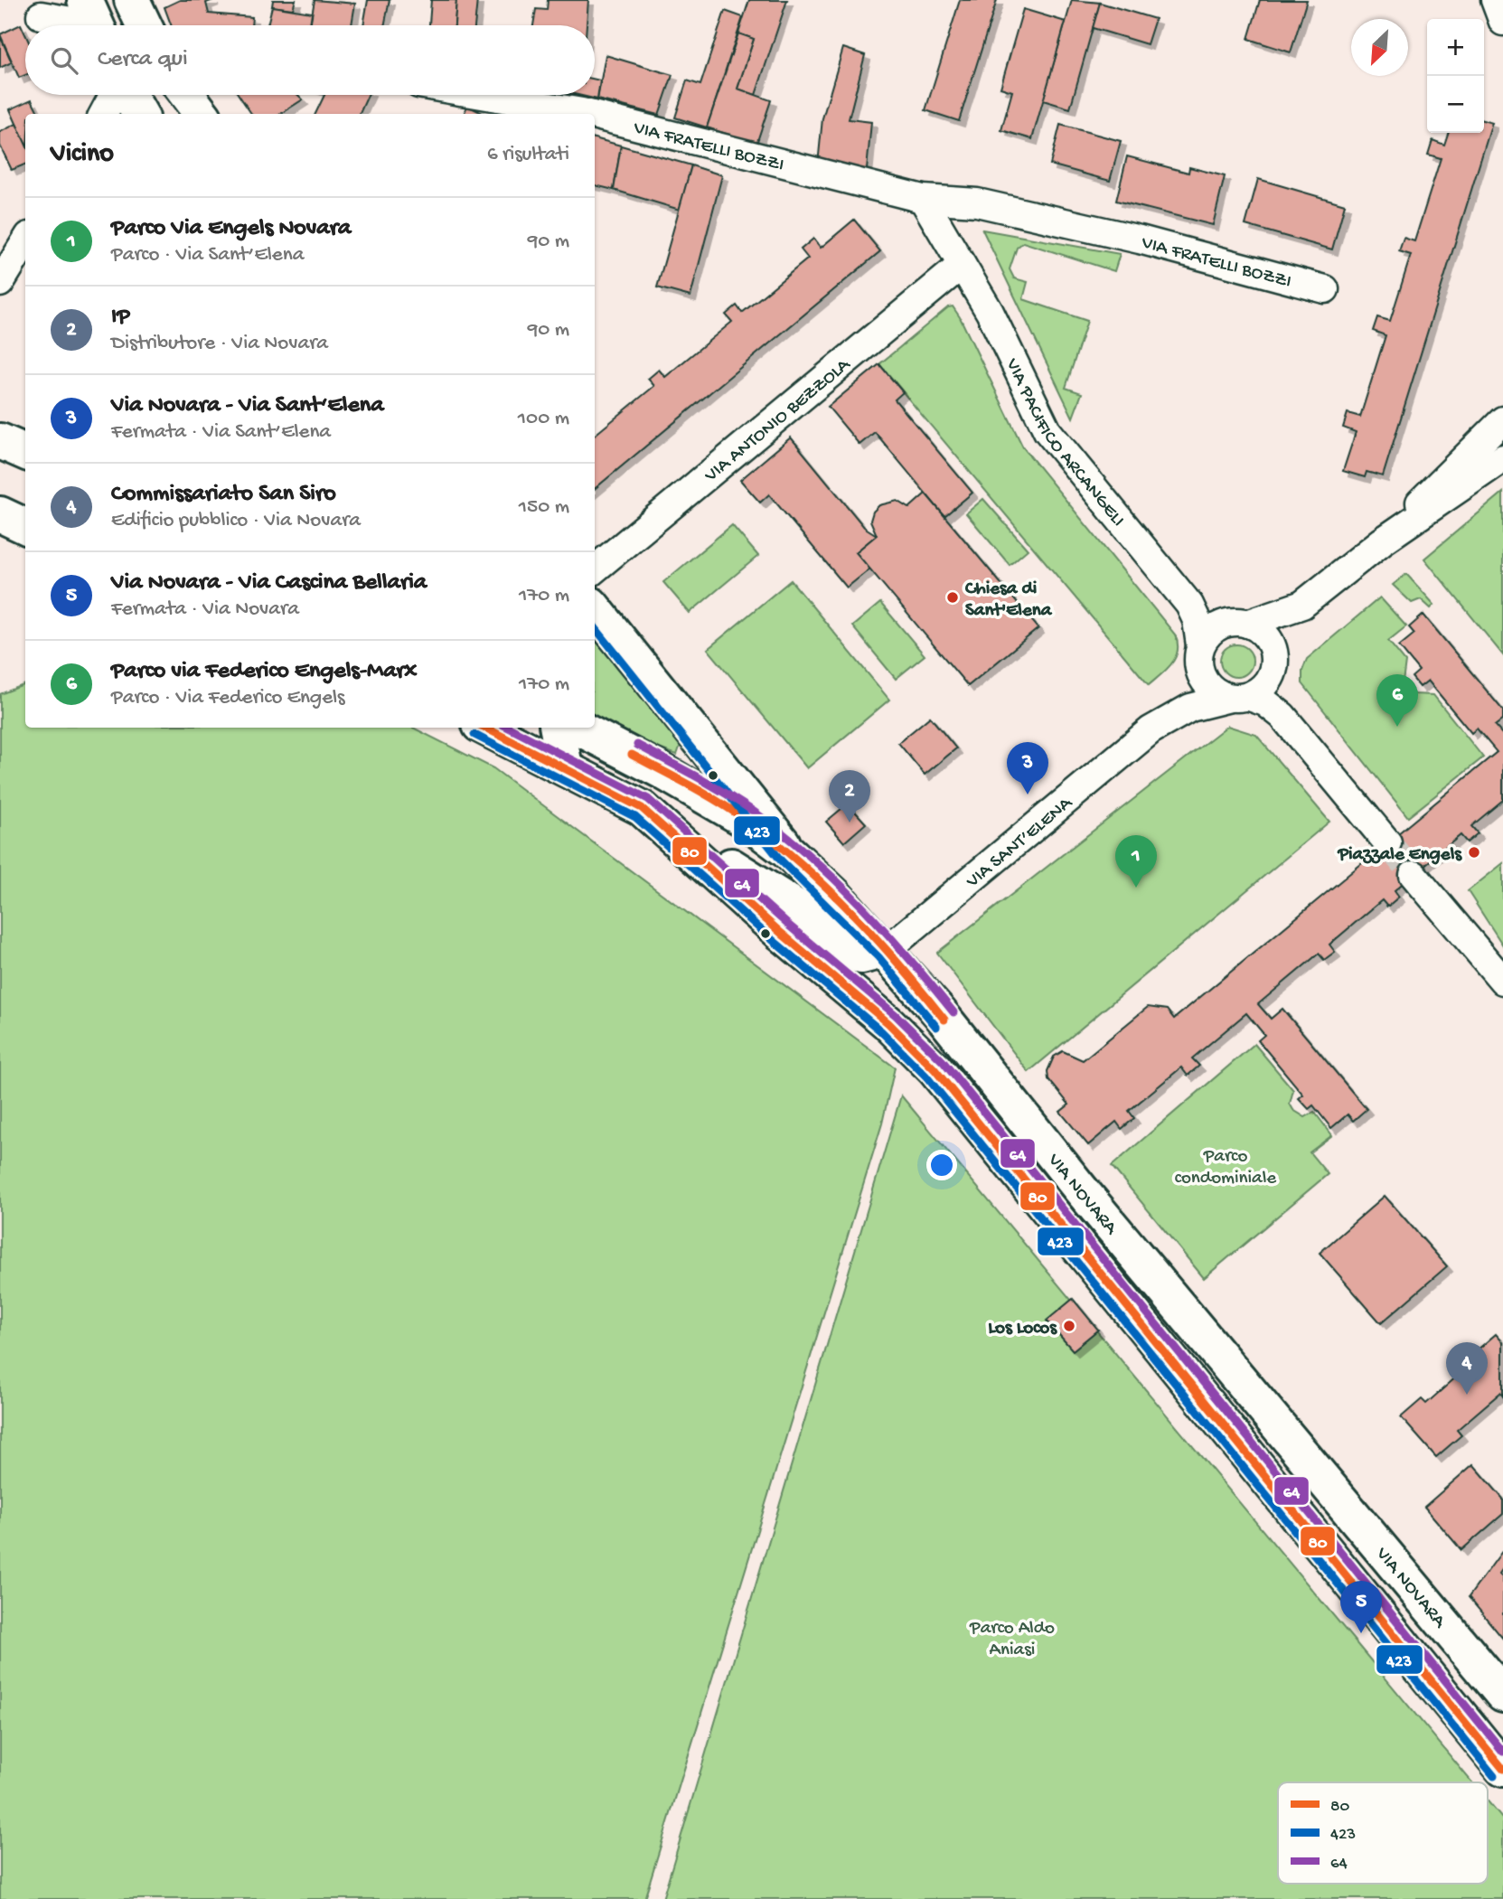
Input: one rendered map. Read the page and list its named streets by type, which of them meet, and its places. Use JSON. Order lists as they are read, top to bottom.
{
  "streets": {
    "main road": ["VIA NOVARA"],
    "street": [
      "VIA FRATELLI BOZZI",
      "VIA ANTONIO BEZZOLA",
      "VIA PACIFICO ARCANGELI",
      "VIA SANT’ELENA"
    ]
  },
  "crossings": [
    ["VIA ANTONIO BEZZOLA", "VIA PACIFICO ARCANGELI"],
    ["VIA PACIFICO ARCANGELI", "VIA SANT’ELENA"],
    ["VIA SANT’ELENA", "VIA NOVARA"]
  ],
  "parks": ["Parco condominiale", "Parco Aldo Aniasi"],
  "places": ["Chiesa di Sant'Elena", "Piazzale Engels", "Los Locos"],
  "lines": ["transit line 423", "transit line 80", "transit line 64"],
  "legend": ["80", "423", "64"],
  "north": "bottom left",
  "page": {
    "map_buttons": ["+", "−"],
    "search": "Cerca qui",
    "heading": ["Vicino", "6 risultati"],
    "list": [
      {
        "mark": "1",
        "name": "Parco Via Engels Novara",
        "note": "Parco · Via Sant’Elena",
        "value": "90 m"
      },
      {
        "mark": "2",
        "name": "IP",
        "note": "Distributore · Via Novara",
        "value": "90 m"
      },
      {
        "mark": "3",
        "name": "Via Novara - Via Sant‘Elena",
        "note": "Fermata · Via Sant’Elena",
        "value": "100 m"
      },
      {
        "mark": "4",
        "name": "Commissariato San Siro",
        "note": "Edificio pubblico · Via Novara",
        "value": "150 m"
      },
      {
        "mark": "5",
        "name": "Via Novara - Via Cascina Bellaria",
        "note": "Fermata · Via Novara",
        "value": "170 m"
      },
      {
        "mark": "6",
        "name": "Parco via Federico Engels-Marx",
        "note": "Parco · Via Federico Engels",
        "value": "170 m"
      }
    ],
    "pins": [
      "6",
      "3",
      "2",
      "1",
      "4",
      "5"
    ]
  }
}
